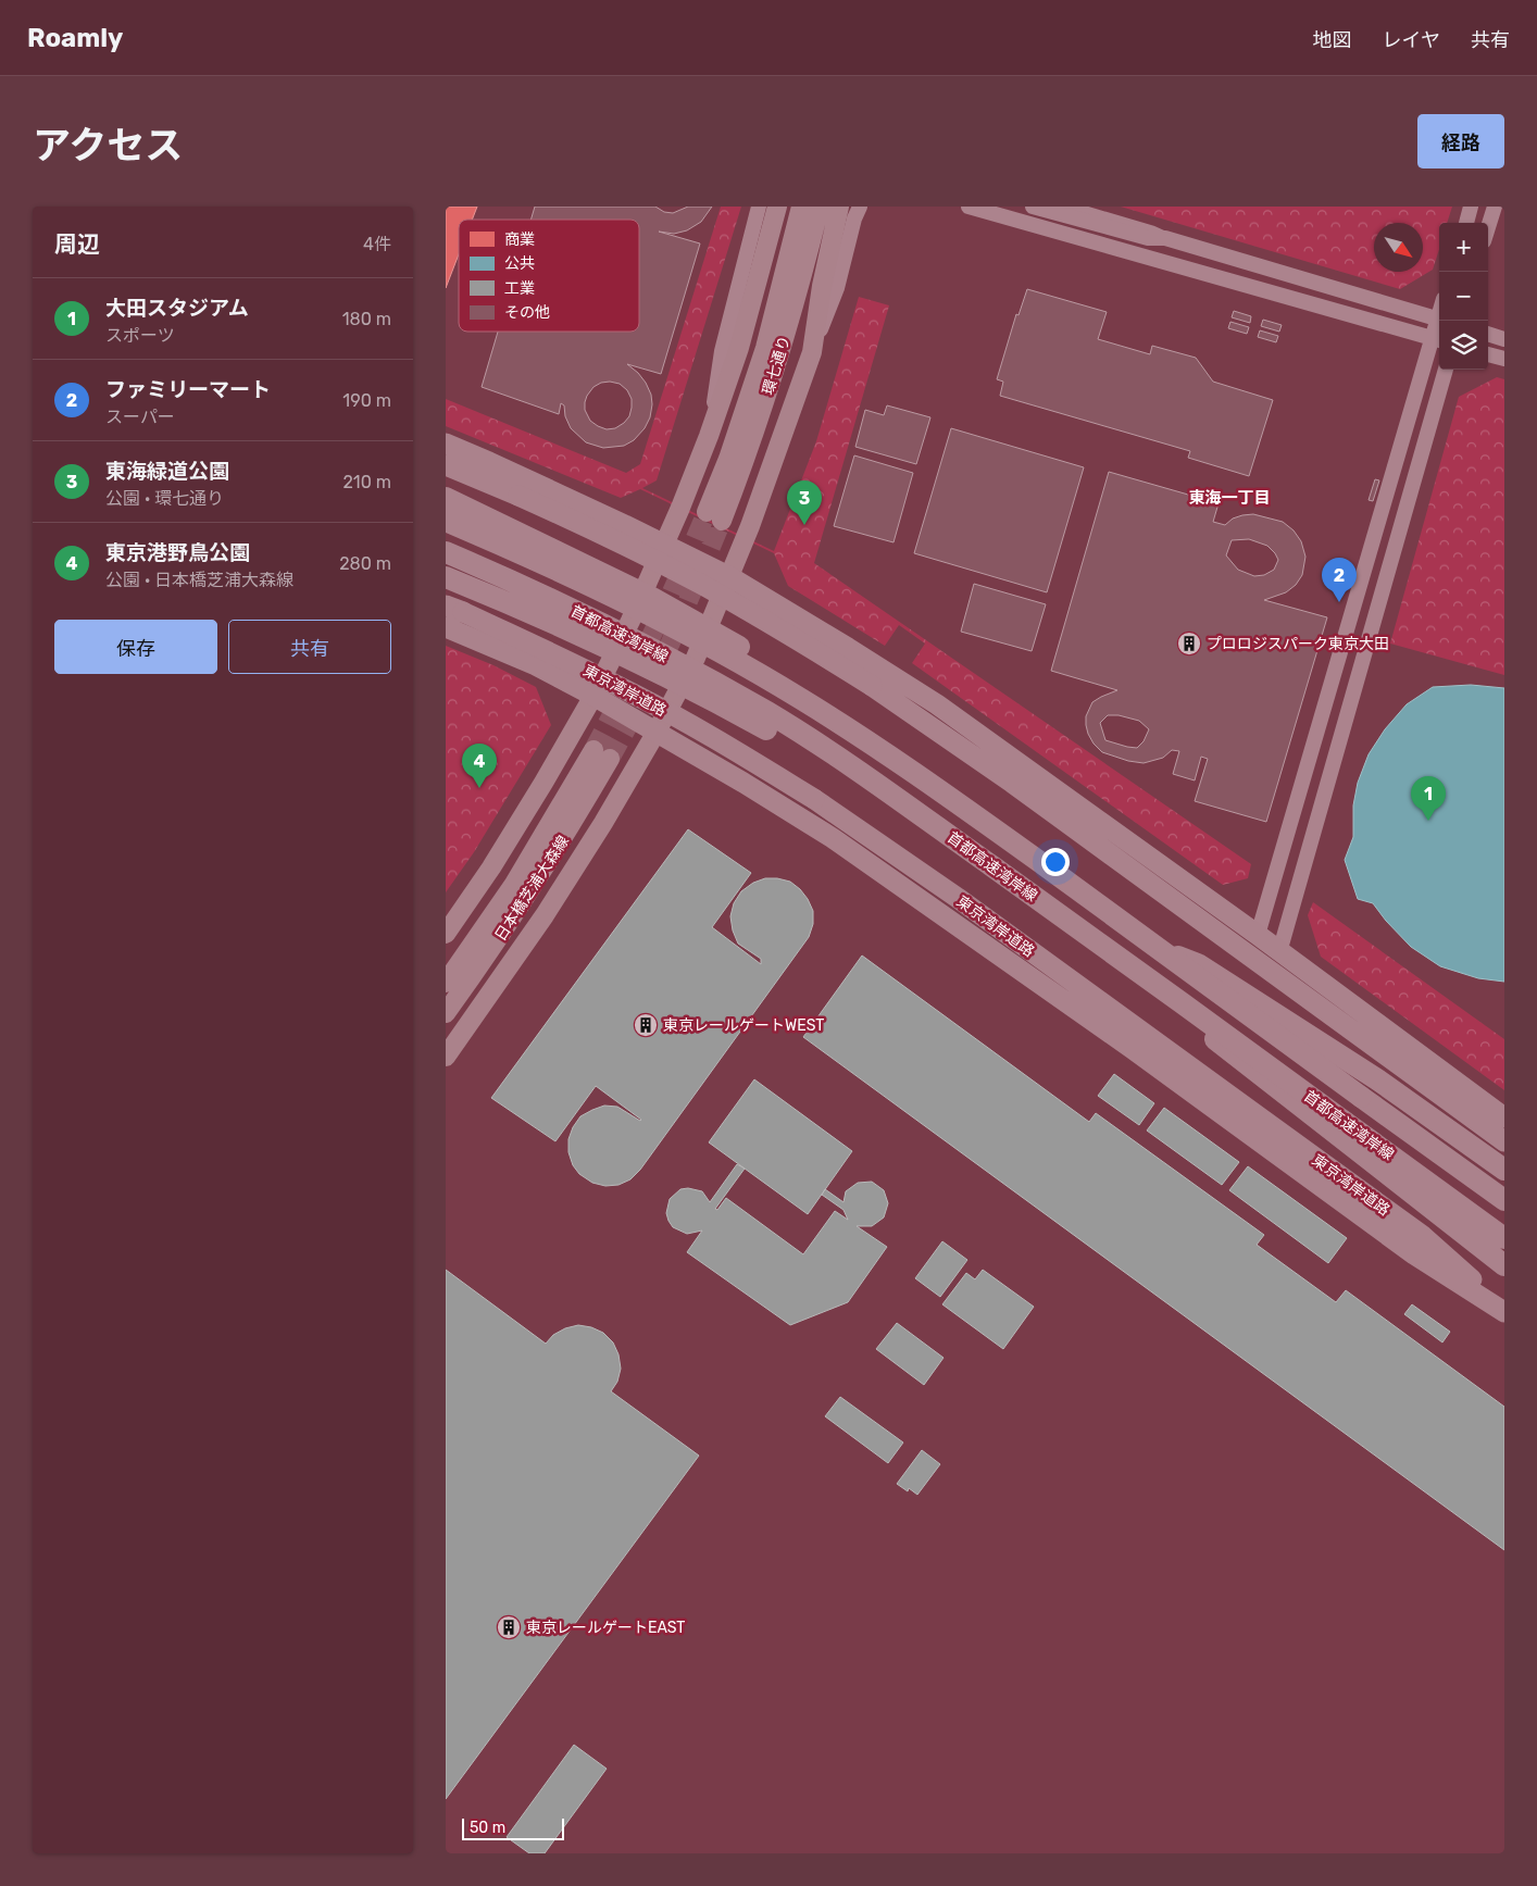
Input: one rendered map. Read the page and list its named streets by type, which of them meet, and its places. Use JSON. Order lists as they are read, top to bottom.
{
  "streets": {
    "highway": ["首都高速湾岸線", "東京湾岸道路"],
    "main road": ["環七通り", "日本橋芝浦大森線"]
  },
  "districts": ["東海一丁目"],
  "places": {
    "building": ["プロロジスパーク東京大田", "東京レールゲートWEST", "東京レールゲートEAST"]
  },
  "legend": [
    "商業",
    "公共",
    "工業",
    "その他"
  ],
  "scale_bar": "50 m",
  "north": "bottom right",
  "page": {
    "header": "Roamly",
    "nav": ["地図", "レイヤ", "共有"],
    "title": "アクセス",
    "buttons": [
      "経路",
      ["保存", "共有"]
    ],
    "heading": ["周辺", "4件"],
    "map_buttons": ["+", "−"],
    "list": [
      {
        "mark": "1",
        "name": "大田スタジアム",
        "note": "スポーツ",
        "value": "180 m"
      },
      {
        "mark": "2",
        "name": "ファミリーマート",
        "note": "スーパー",
        "value": "190 m"
      },
      {
        "mark": "3",
        "name": "東海緑道公園",
        "note": "公園 · 環七通り",
        "value": "210 m"
      },
      {
        "mark": "4",
        "name": "東京港野鳥公園",
        "note": "公園 · 日本橋芝浦大森線",
        "value": "280 m"
      }
    ],
    "pins": [
      "3",
      "2",
      "4",
      "1"
    ],
    "scale": "50 m"
  }
}
